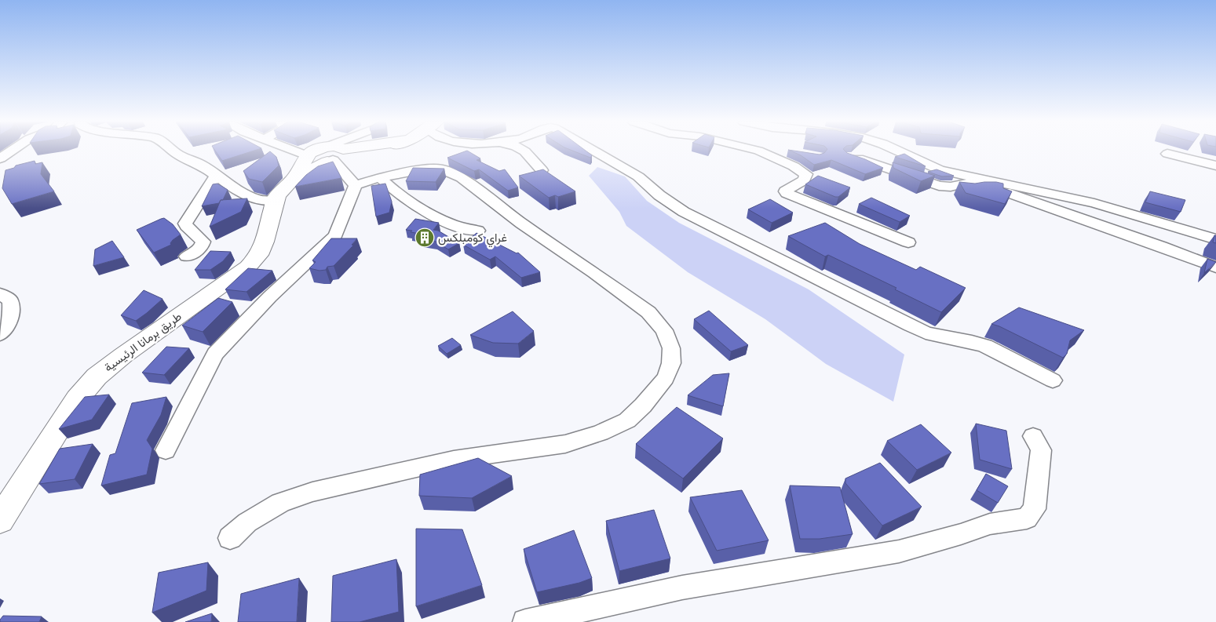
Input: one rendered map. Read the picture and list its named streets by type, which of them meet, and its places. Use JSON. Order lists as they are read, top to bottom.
{
  "streets": {
    "main road": ["طريق برمانا الرئيسية"]
  },
  "places": {
    "building": ["غراي كومبلكس"]
  }
}
